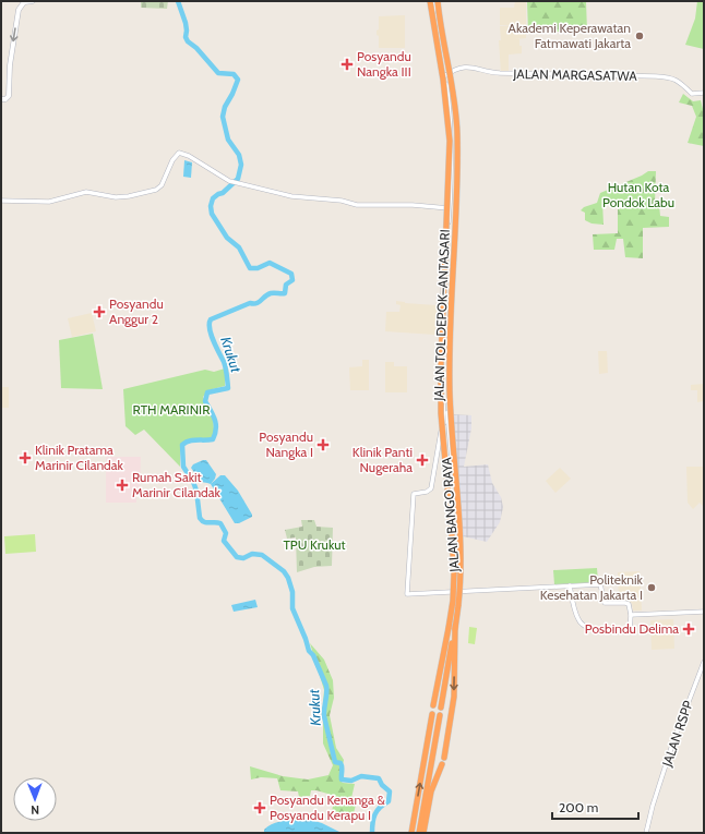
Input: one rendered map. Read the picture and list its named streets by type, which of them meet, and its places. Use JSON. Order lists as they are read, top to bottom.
{
  "streets": {
    "highway": ["JALAN TOL DEPOK–ANTASARI"],
    "street": ["JALAN MARGASATWA", "JALAN BANGO RAYA", "JALAN RSPP"]
  },
  "crossings": [
    ["JALAN MARGASATWA", "JALAN BANGO RAYA"],
    ["JALAN TOL DEPOK–ANTASARI", "JALAN BANGO RAYA"]
  ],
  "water": ["Krukut"],
  "parks": ["Hutan Kota Pondok Labu", "RTH MARINIR", "TPU Krukut"],
  "places": {
    "other": ["Akademi Keperawatan Fatmawati Jakarta", "Politeknik Kesehatan Jakarta I"],
    "health": [
      "Posyandu Nangka III",
      "Posyandu Anggur 2",
      "Posyandu Nangka I",
      "Klinik Pratama Marinir Cilandak",
      "Klinik Panti Nugeraha",
      "Rumah Sakit Marinir Cilandak",
      "Posbindu Delima",
      "Posyandu Kenanga & Posyandu Kerapu I"
    ]
  },
  "scale_bar": "200 m",
  "north": "bottom"
}
